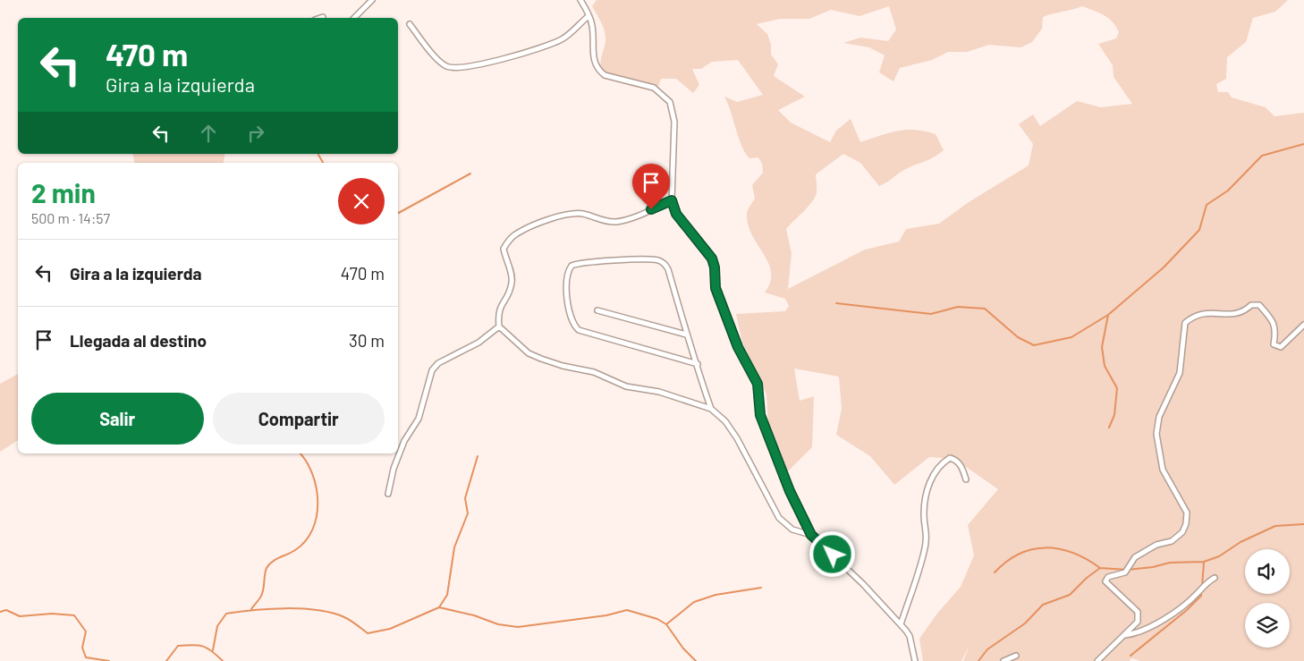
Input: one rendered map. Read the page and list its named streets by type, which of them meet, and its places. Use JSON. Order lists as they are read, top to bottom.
{
  "page": {
    "turn": ["470 m", "Gira a la izquierda"],
    "heading": ["2 min", "500 m · 14:57"],
    "list": [
      {
        "name": "Gira a la izquierda",
        "value": "470 m"
      },
      {
        "name": "Llegada al destino",
        "value": "30 m"
      }
    ],
    "buttons": ["Salir", "Compartir"]
  }
}
